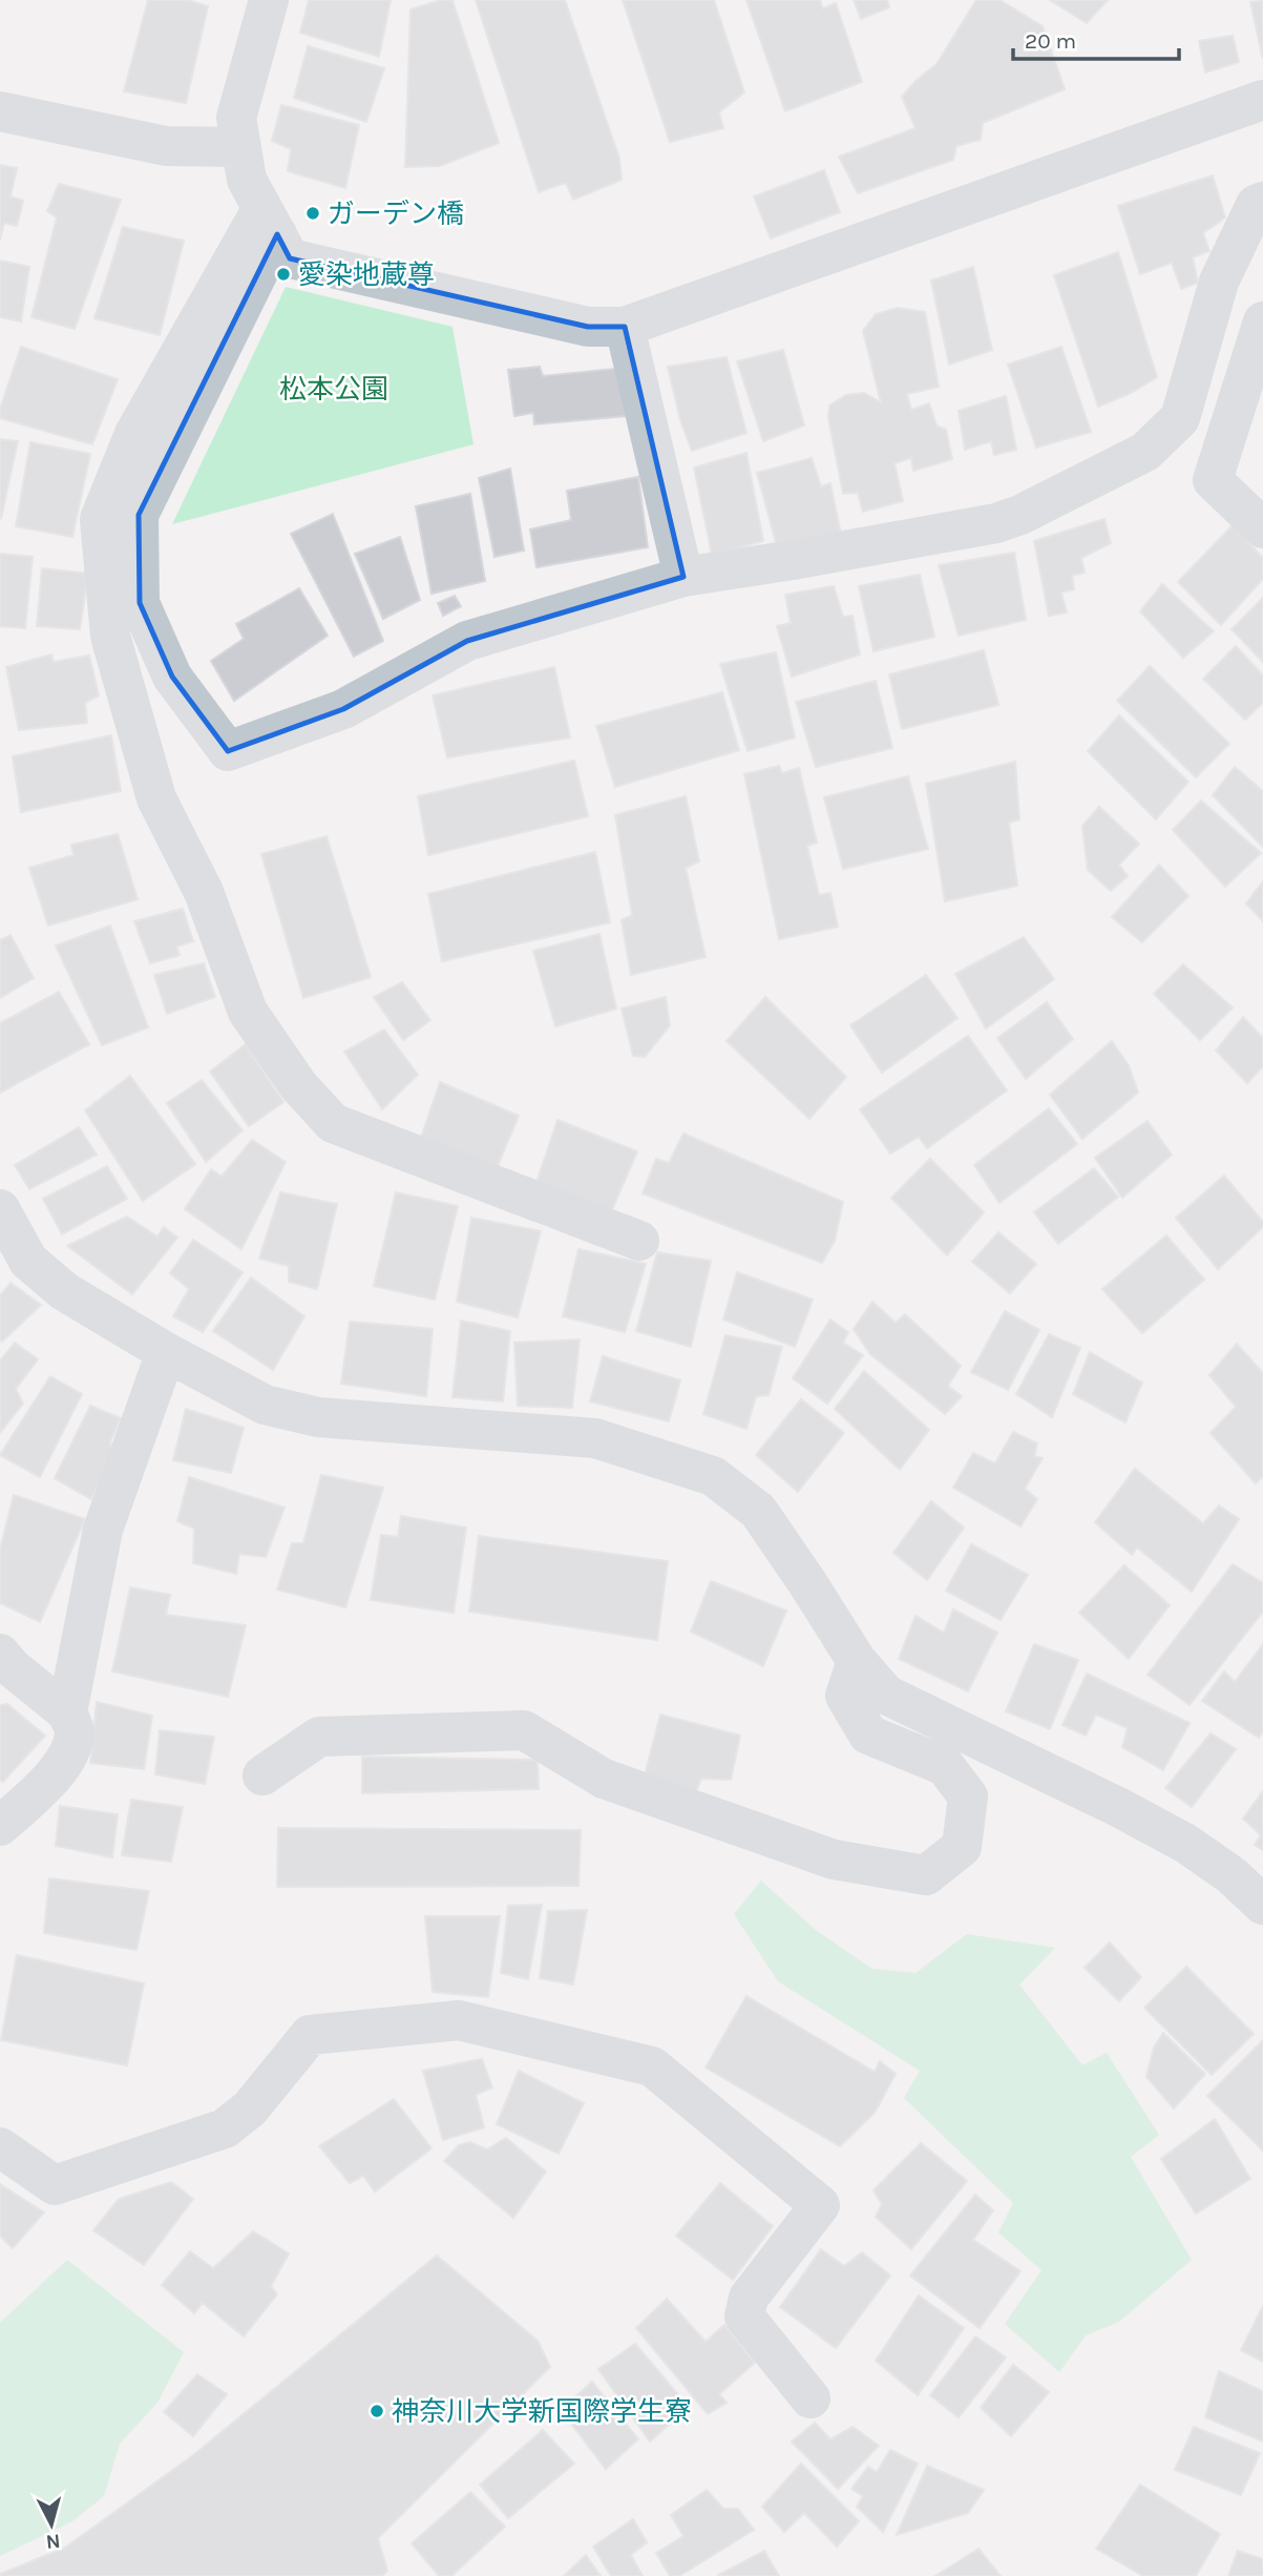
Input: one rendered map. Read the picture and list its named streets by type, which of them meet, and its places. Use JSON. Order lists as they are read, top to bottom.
{
  "parks": ["松本公園"],
  "places": ["ガーデン橋", "愛染地蔵尊", "神奈川大学新国際学生寮"],
  "scale_bar": "20 m",
  "north": "bottom"
}
